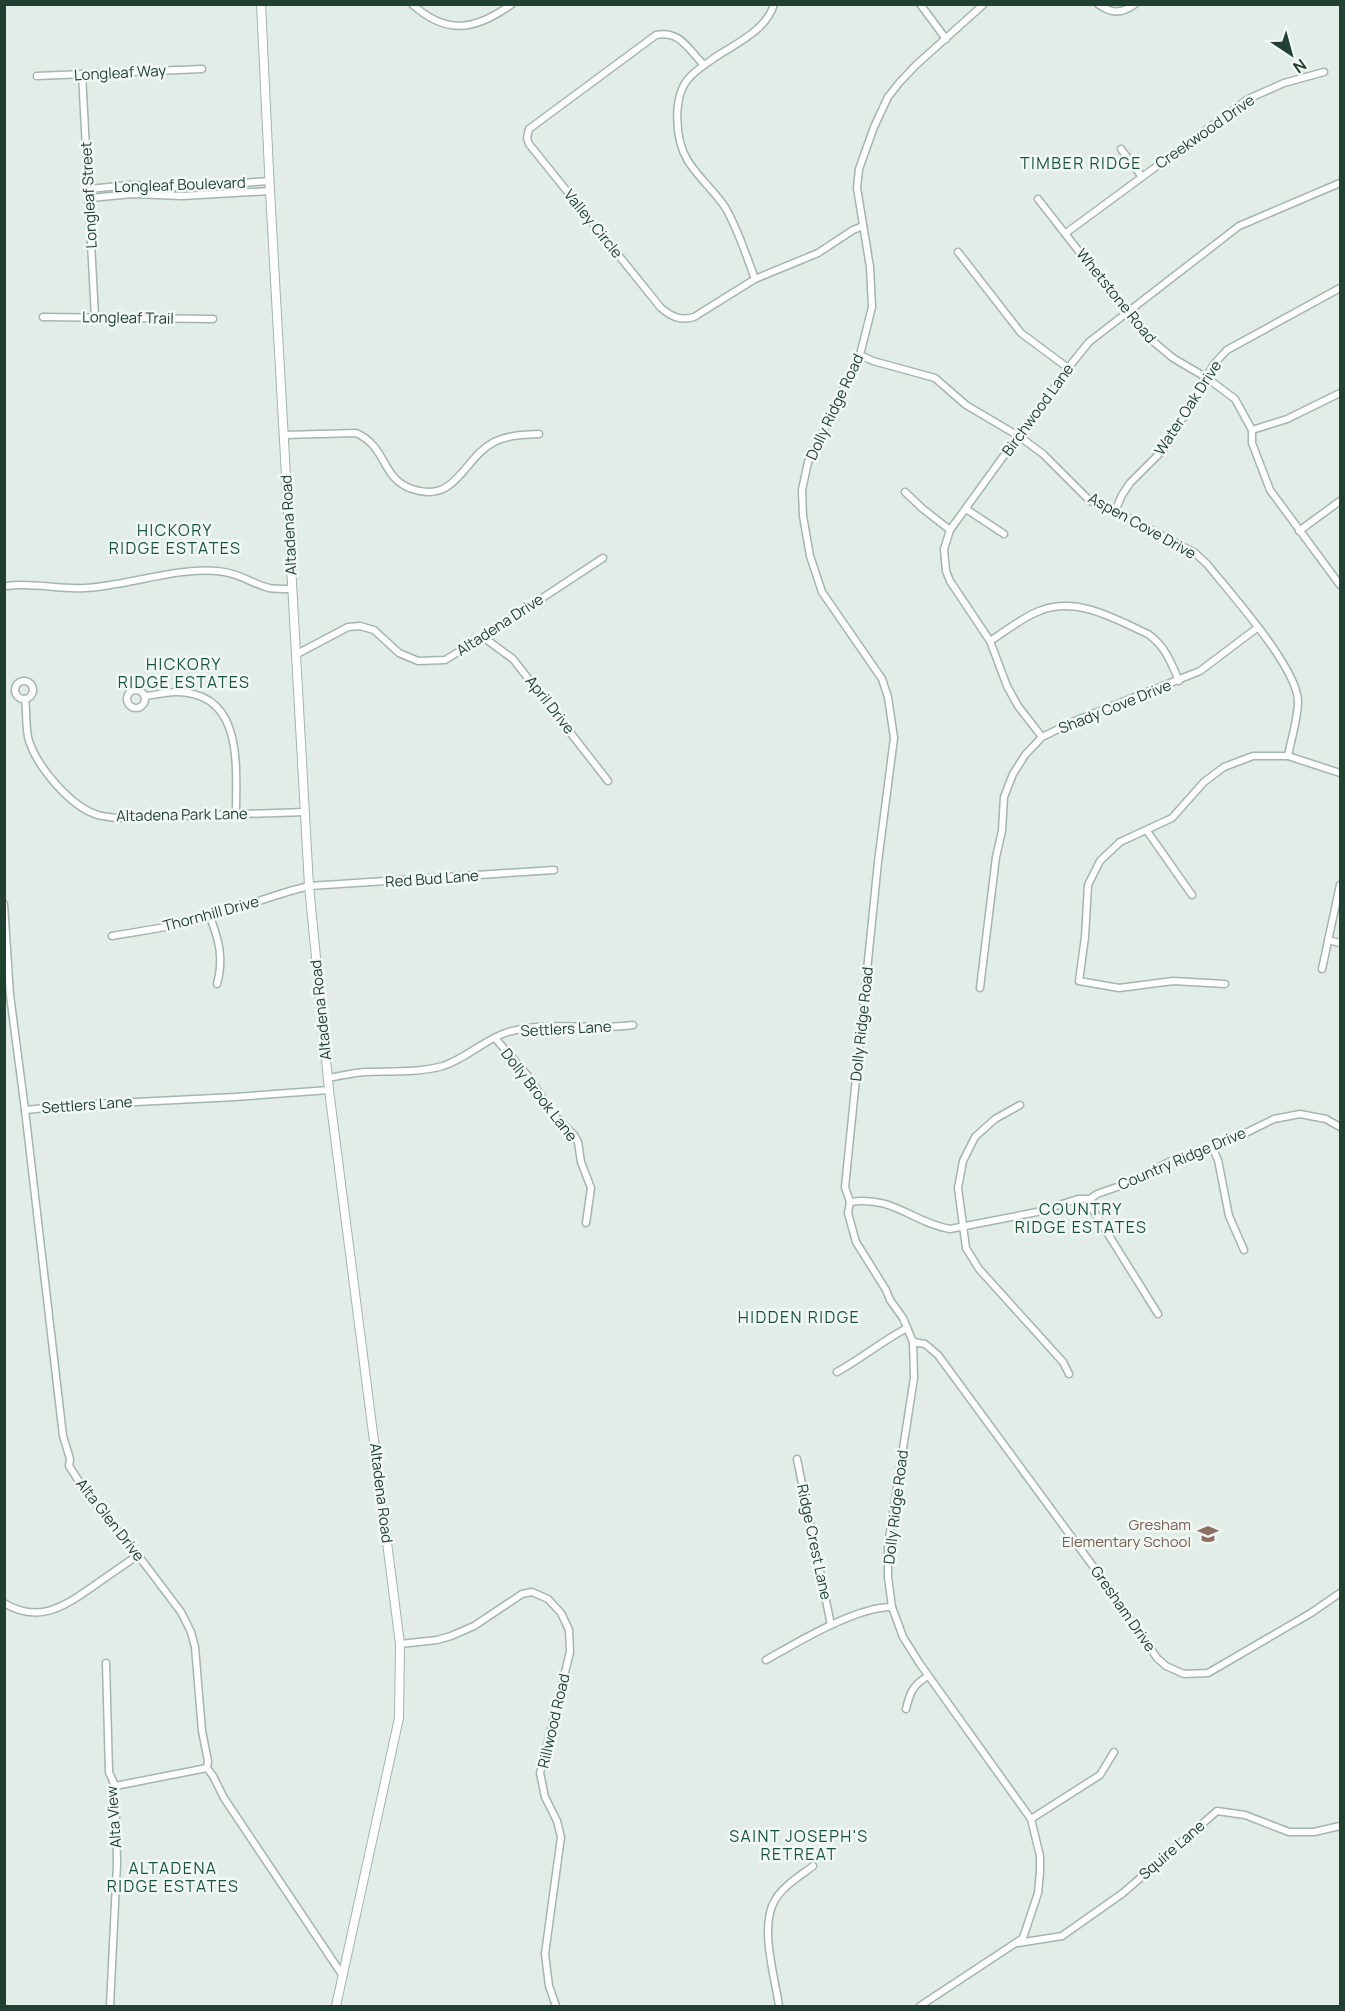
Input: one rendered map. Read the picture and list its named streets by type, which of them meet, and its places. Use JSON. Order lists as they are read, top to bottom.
{
  "streets": {
    "street": [
      "Longleaf Way",
      "Creekwood Drive",
      "Longleaf Boulevard",
      "Longleaf Street",
      "Valley Circle",
      "Whetstone Road",
      "Longleaf Trail",
      "Dolly Ridge Road",
      "Water Oak Drive",
      "Birchwood Lane",
      "Altadena Road",
      "Aspen Cove Drive",
      "Altadena Drive",
      "April Drive",
      "Shady Cove Drive",
      "Altadena Park Lane",
      "Red Bud Lane",
      "Thornhill Drive",
      "Settlers Lane",
      "Dolly Brook Lane",
      "Country Ridge Drive",
      "Alta Glen Drive",
      "Ridge Crest Lane",
      "Gresham Drive",
      "Rillwood Road",
      "Alta View",
      "Squire Lane"
    ]
  },
  "crossings": [
    ["Longleaf Way", "Longleaf Street"],
    ["Creekwood Drive", "Whetstone Road"],
    ["Longleaf Boulevard", "Longleaf Street"],
    ["Longleaf Boulevard", "Altadena Road"],
    ["Longleaf Street", "Longleaf Trail"],
    ["Valley Circle", "Dolly Ridge Road"],
    ["Whetstone Road", "Water Oak Drive"],
    ["Whetstone Road", "Birchwood Lane"],
    ["Dolly Ridge Road", "Aspen Cove Drive"],
    ["Dolly Ridge Road", "Country Ridge Drive"],
    ["Dolly Ridge Road", "Gresham Drive"],
    ["Dolly Ridge Road", "Squire Lane"],
    ["Water Oak Drive", "Aspen Cove Drive"],
    ["Birchwood Lane", "Aspen Cove Drive"],
    ["Birchwood Lane", "Shady Cove Drive"],
    ["Altadena Road", "Altadena Drive"],
    ["Altadena Road", "Altadena Park Lane"],
    ["Altadena Road", "Red Bud Lane"],
    ["Altadena Road", "Thornhill Drive"],
    ["Altadena Road", "Settlers Lane"],
    ["Altadena Road", "Alta Glen Drive"],
    ["Altadena Road", "Rillwood Road"],
    ["Aspen Cove Drive", "Shady Cove Drive"],
    ["Altadena Drive", "April Drive"],
    ["Red Bud Lane", "Thornhill Drive"],
    ["Settlers Lane", "Dolly Brook Lane"],
    ["Settlers Lane", "Alta Glen Drive"]
  ],
  "districts": [
    "TIMBER RIDGE",
    "HICKORY RIDGE ESTATES",
    "HICKORY RIDGE ESTATES",
    "COUNTRY RIDGE ESTATES",
    "HIDDEN RIDGE",
    "SAINT JOSEPH'S RETREAT",
    "ALTADENA RIDGE ESTATES"
  ],
  "places": {
    "school or university": ["Gresham Elementary School"]
  },
  "north": "bottom right"
}
